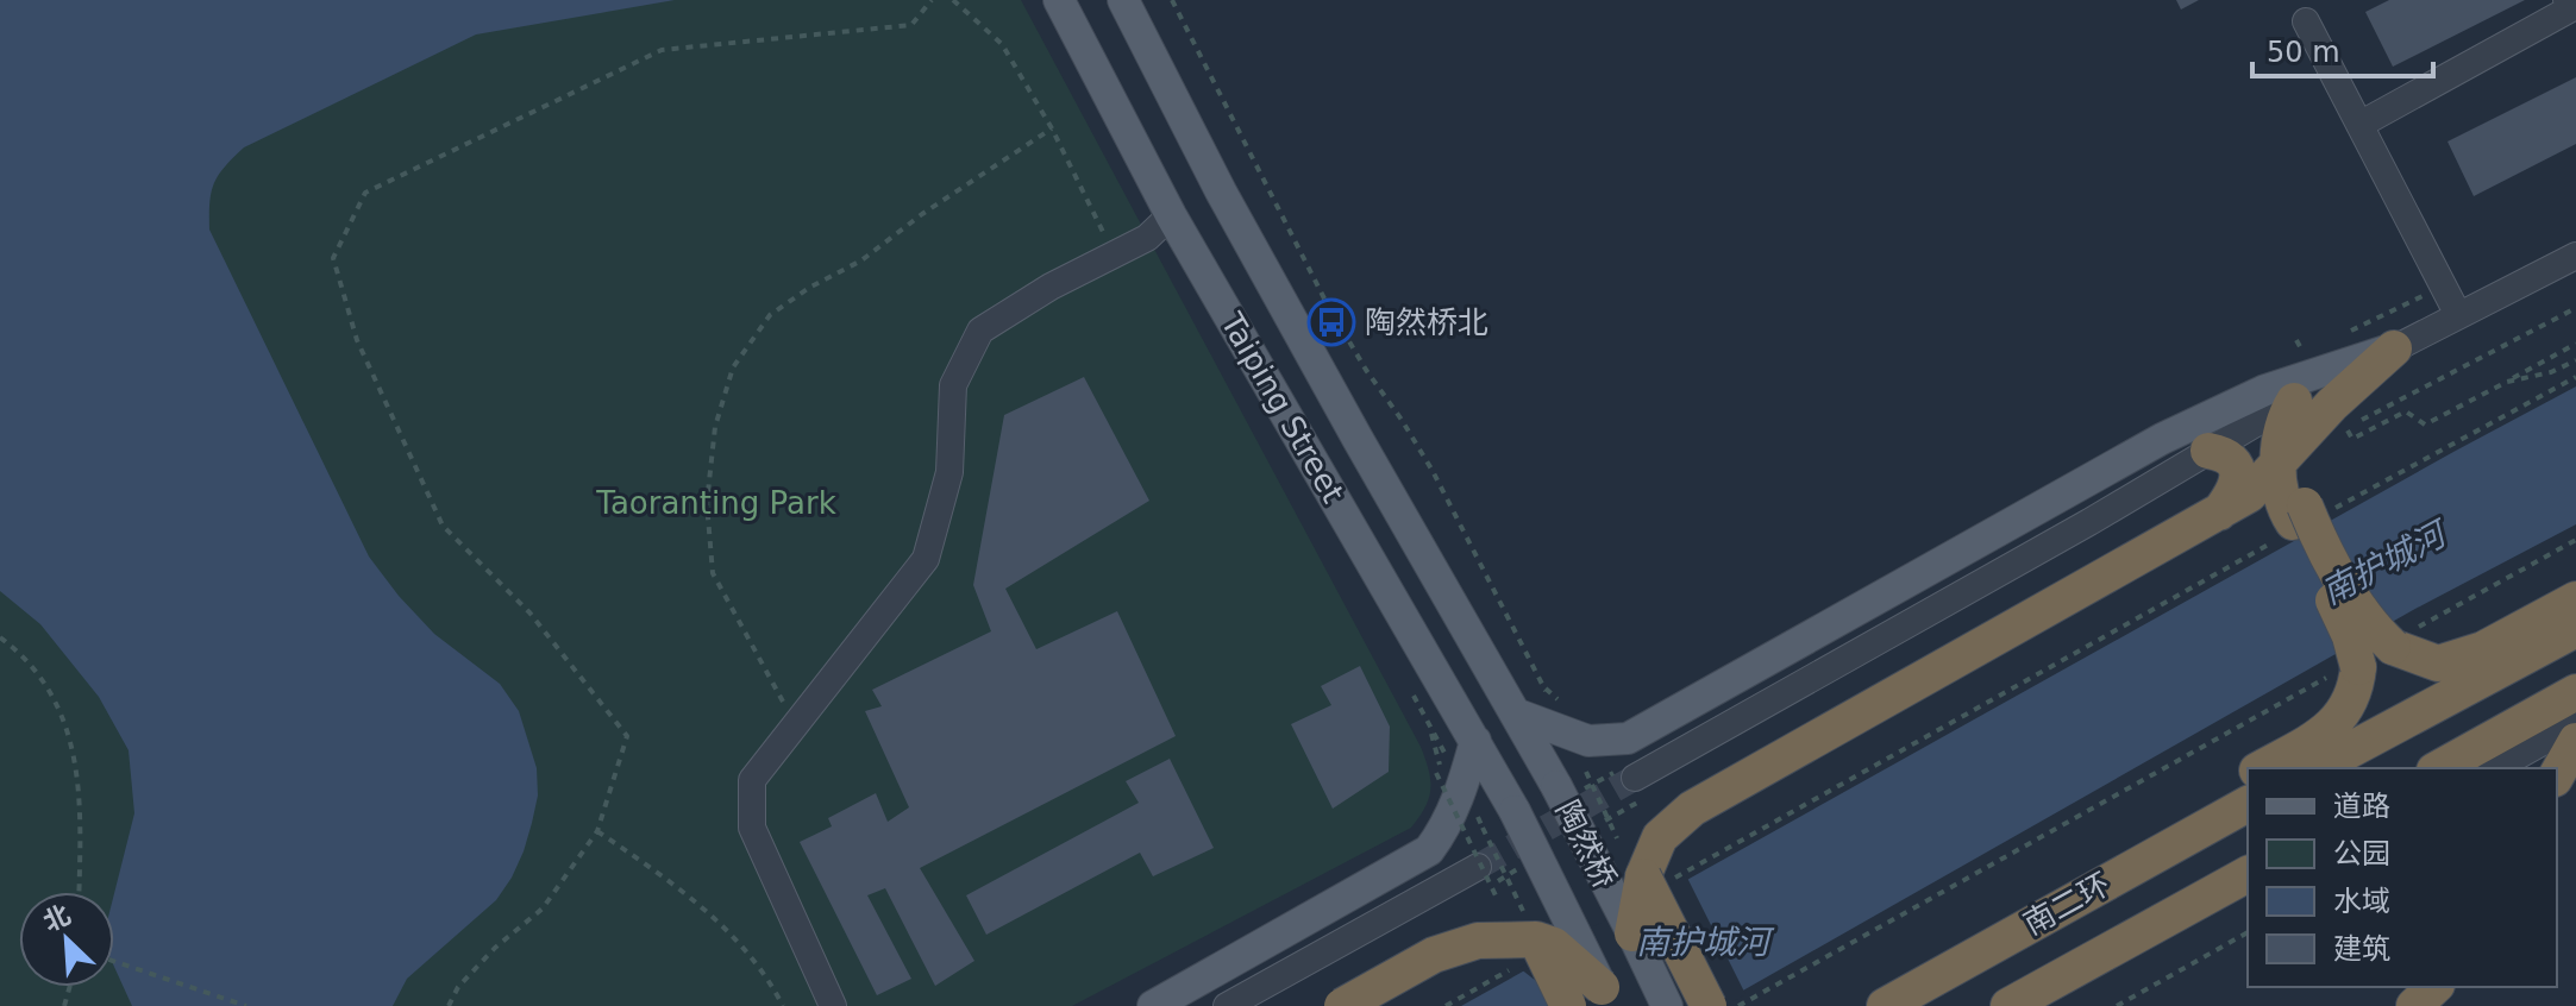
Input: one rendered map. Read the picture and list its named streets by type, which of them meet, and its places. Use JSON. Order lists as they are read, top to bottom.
{
  "streets": {
    "highway": ["南二环"],
    "main road": ["Taiping Street", "陶然桥"]
  },
  "crossings": [
    ["Taiping Street", "陶然桥"]
  ],
  "water": ["南护城河"],
  "parks": ["Taoranting Park"],
  "places": {
    "bus stop": ["陶然桥北"]
  },
  "legend": [
    "道路",
    "公园",
    "水域",
    "建筑"
  ],
  "scale_bar": "50 m",
  "north": "top left"
}
